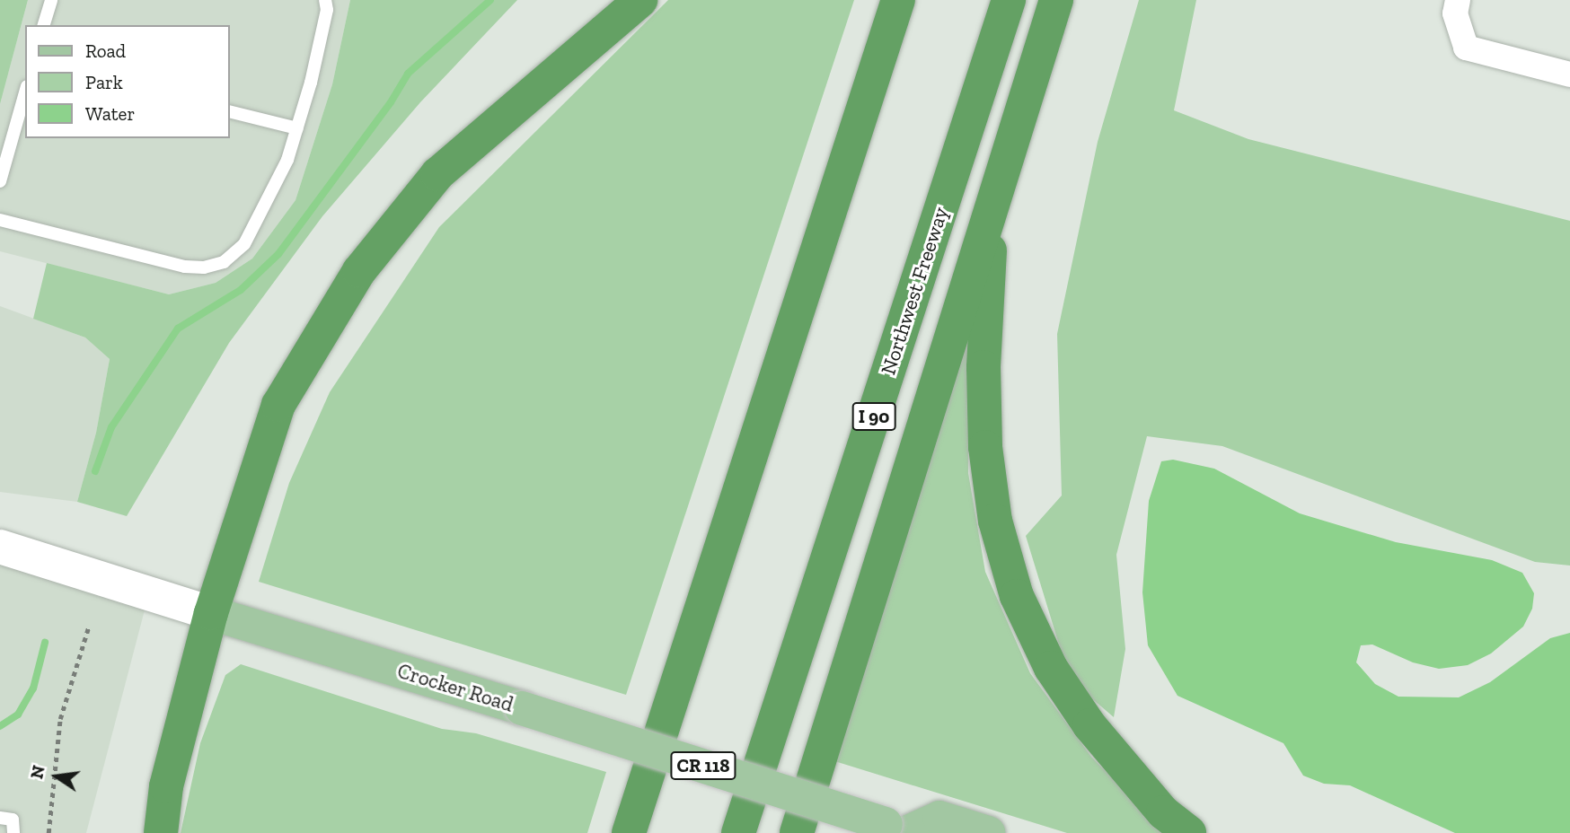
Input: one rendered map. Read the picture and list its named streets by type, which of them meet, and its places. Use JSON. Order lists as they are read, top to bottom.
{
  "streets": {
    "highway": ["Northwest Freeway", "I 90"],
    "main road": ["Crocker Road", "CR 118"]
  },
  "legend": ["Road", "Park", "Water"],
  "north": "left"
}
